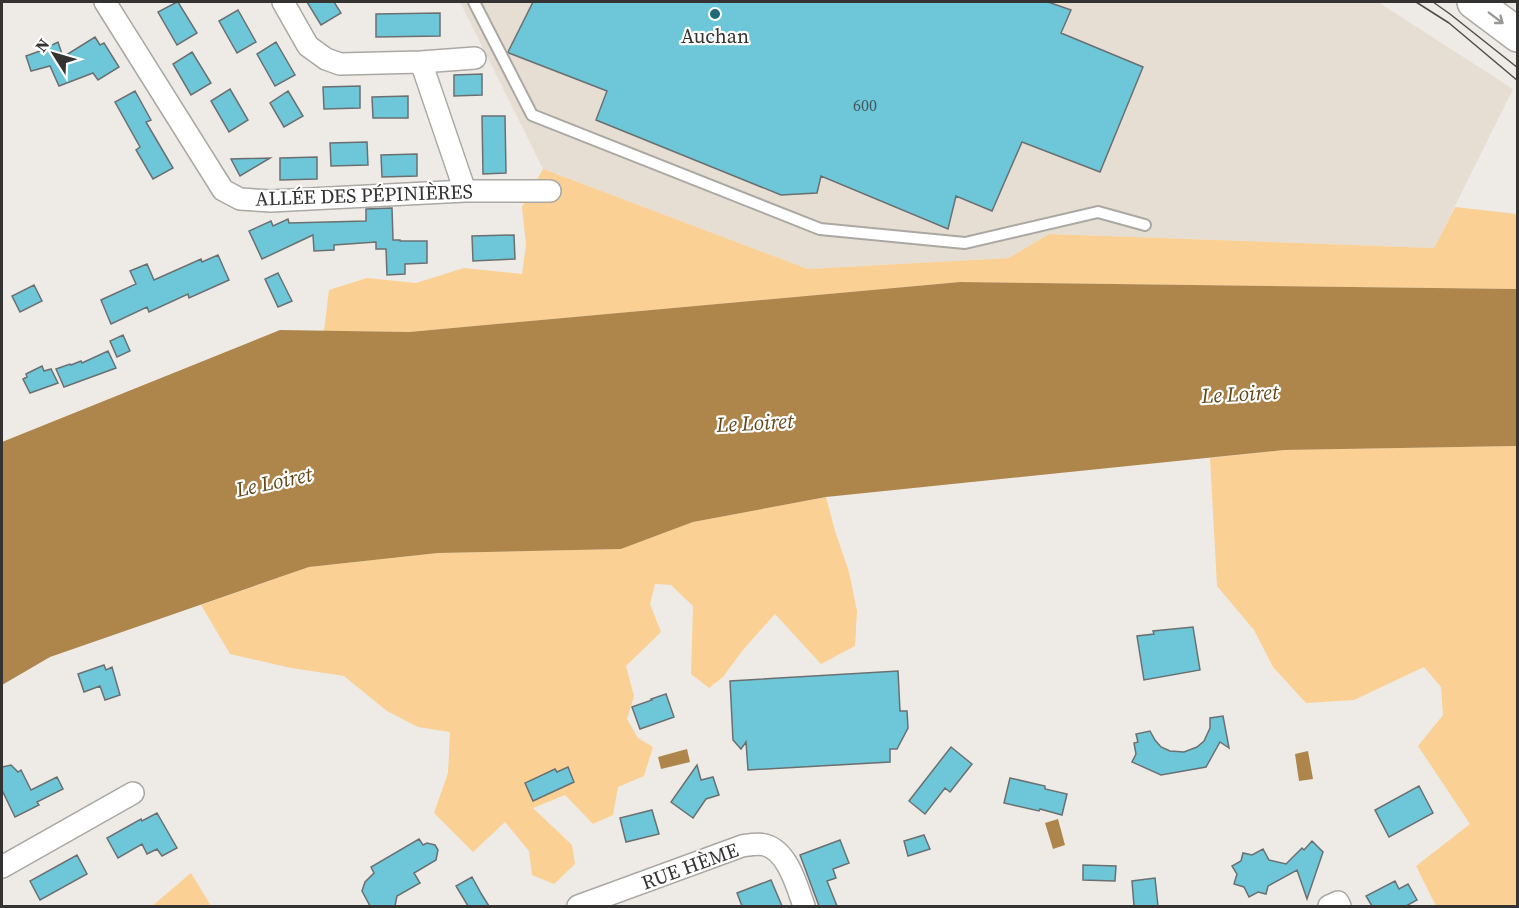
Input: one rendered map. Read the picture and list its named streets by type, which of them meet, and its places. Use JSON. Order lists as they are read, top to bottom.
{
  "streets": {
    "street": ["ALLÉE DES PÉPINIÈRES", "RUE HÈME"]
  },
  "water": ["Le Loiret"],
  "places": ["Auchan"],
  "house_numbers": ["600"],
  "north": "top left"
}
